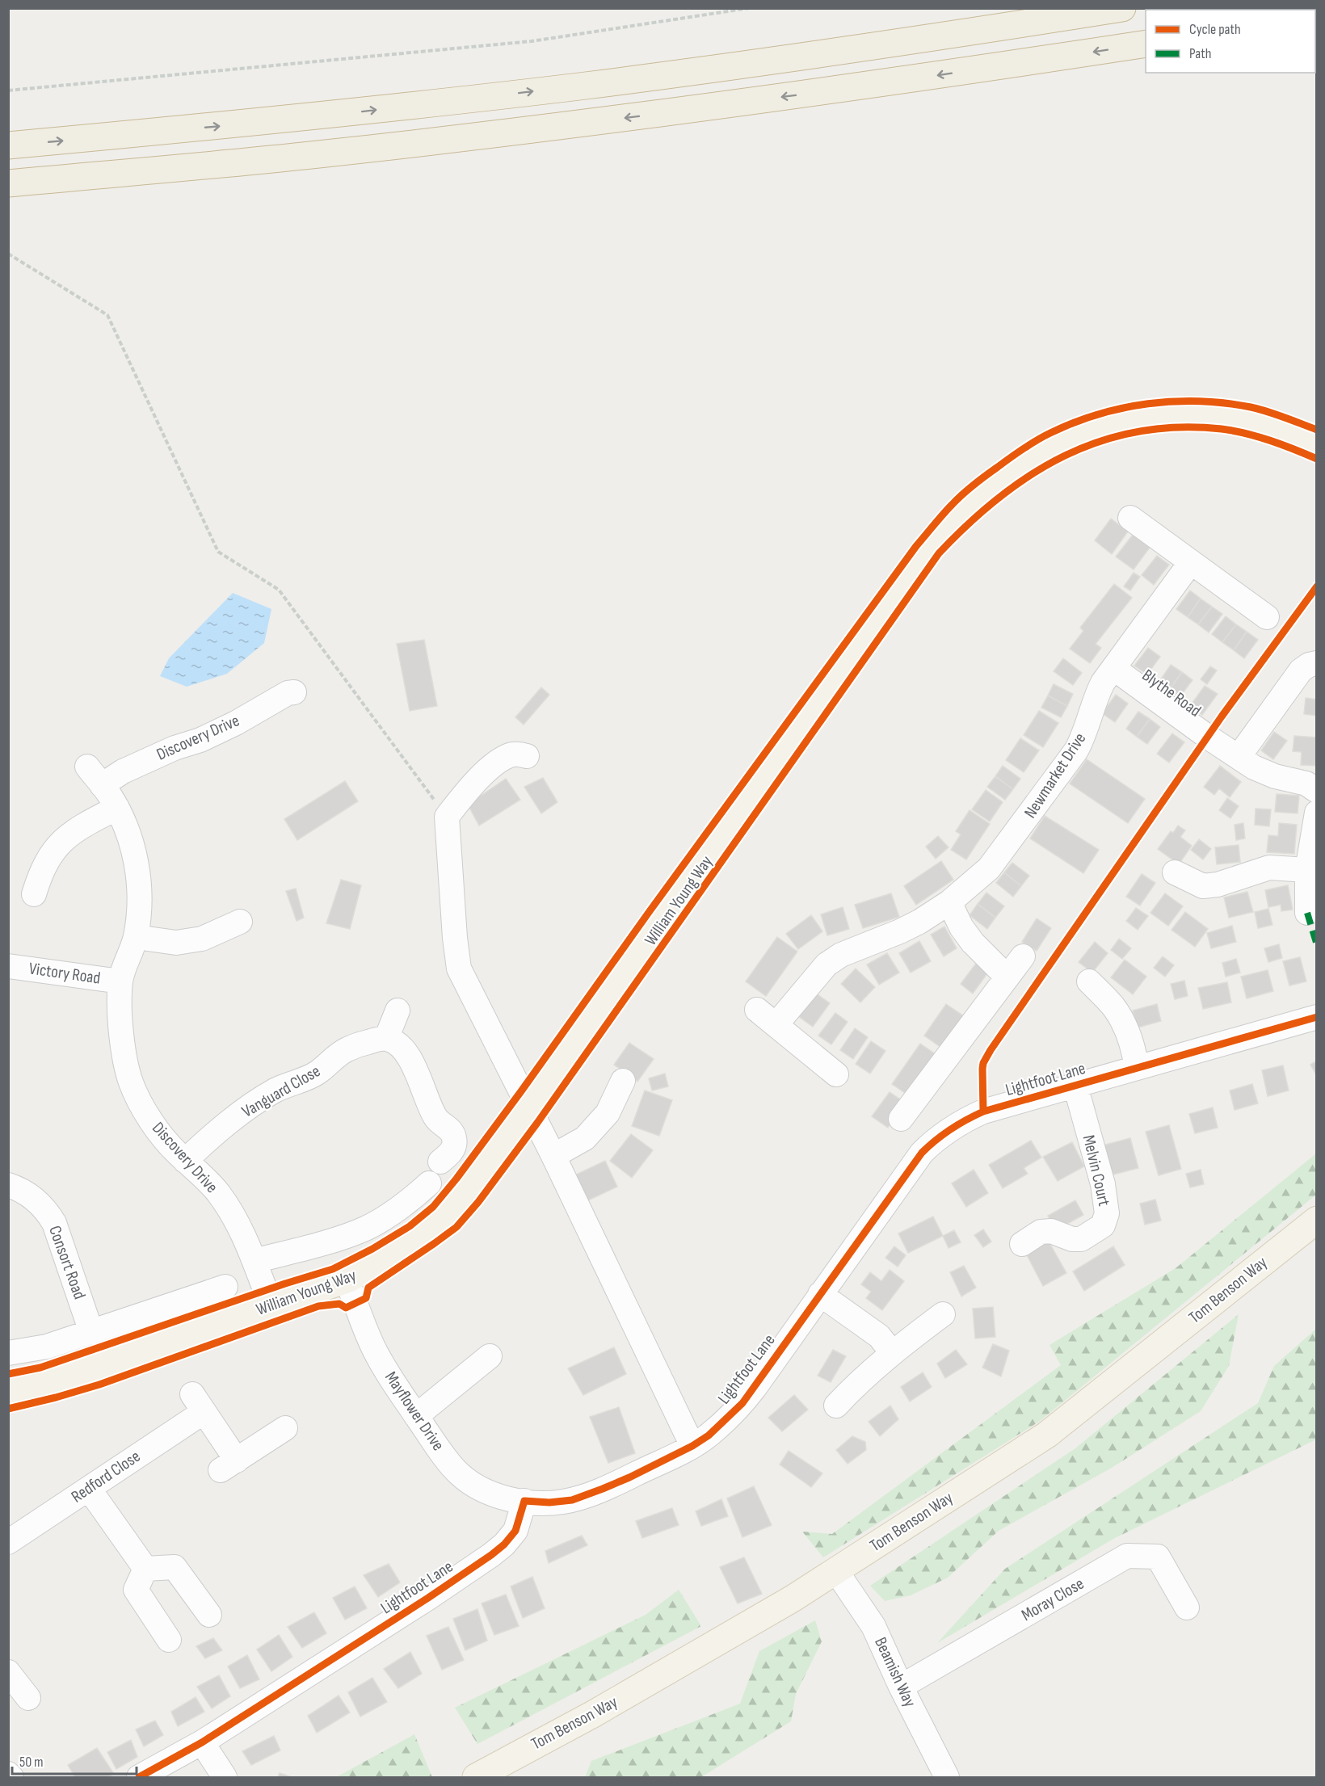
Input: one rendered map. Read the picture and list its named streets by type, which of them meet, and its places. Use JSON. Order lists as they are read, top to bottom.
{
  "streets": {
    "main road": ["William Young Way", "Tom Benson Way"],
    "street": [
      "Blythe Road",
      "Discovery Drive",
      "Newmarket Drive",
      "Victory Road",
      "Lightfoot Lane",
      "Vanguard Close",
      "Melvin Court",
      "Consort Road",
      "Mayflower Drive",
      "Redford Close",
      "Moray Close",
      "Beamish Way"
    ]
  },
  "crossings": [
    ["Blythe Road", "Newmarket Drive"],
    ["Discovery Drive", "William Young Way"],
    ["Discovery Drive", "Victory Road"],
    ["Discovery Drive", "Vanguard Close"],
    ["William Young Way", "Mayflower Drive"],
    ["Lightfoot Lane", "Melvin Court"],
    ["Lightfoot Lane", "Mayflower Drive"],
    ["Tom Benson Way", "Beamish Way"],
    ["Moray Close", "Beamish Way"]
  ],
  "legend": ["Cycle path", "Path"],
  "scale_bar": "50 m"
}
